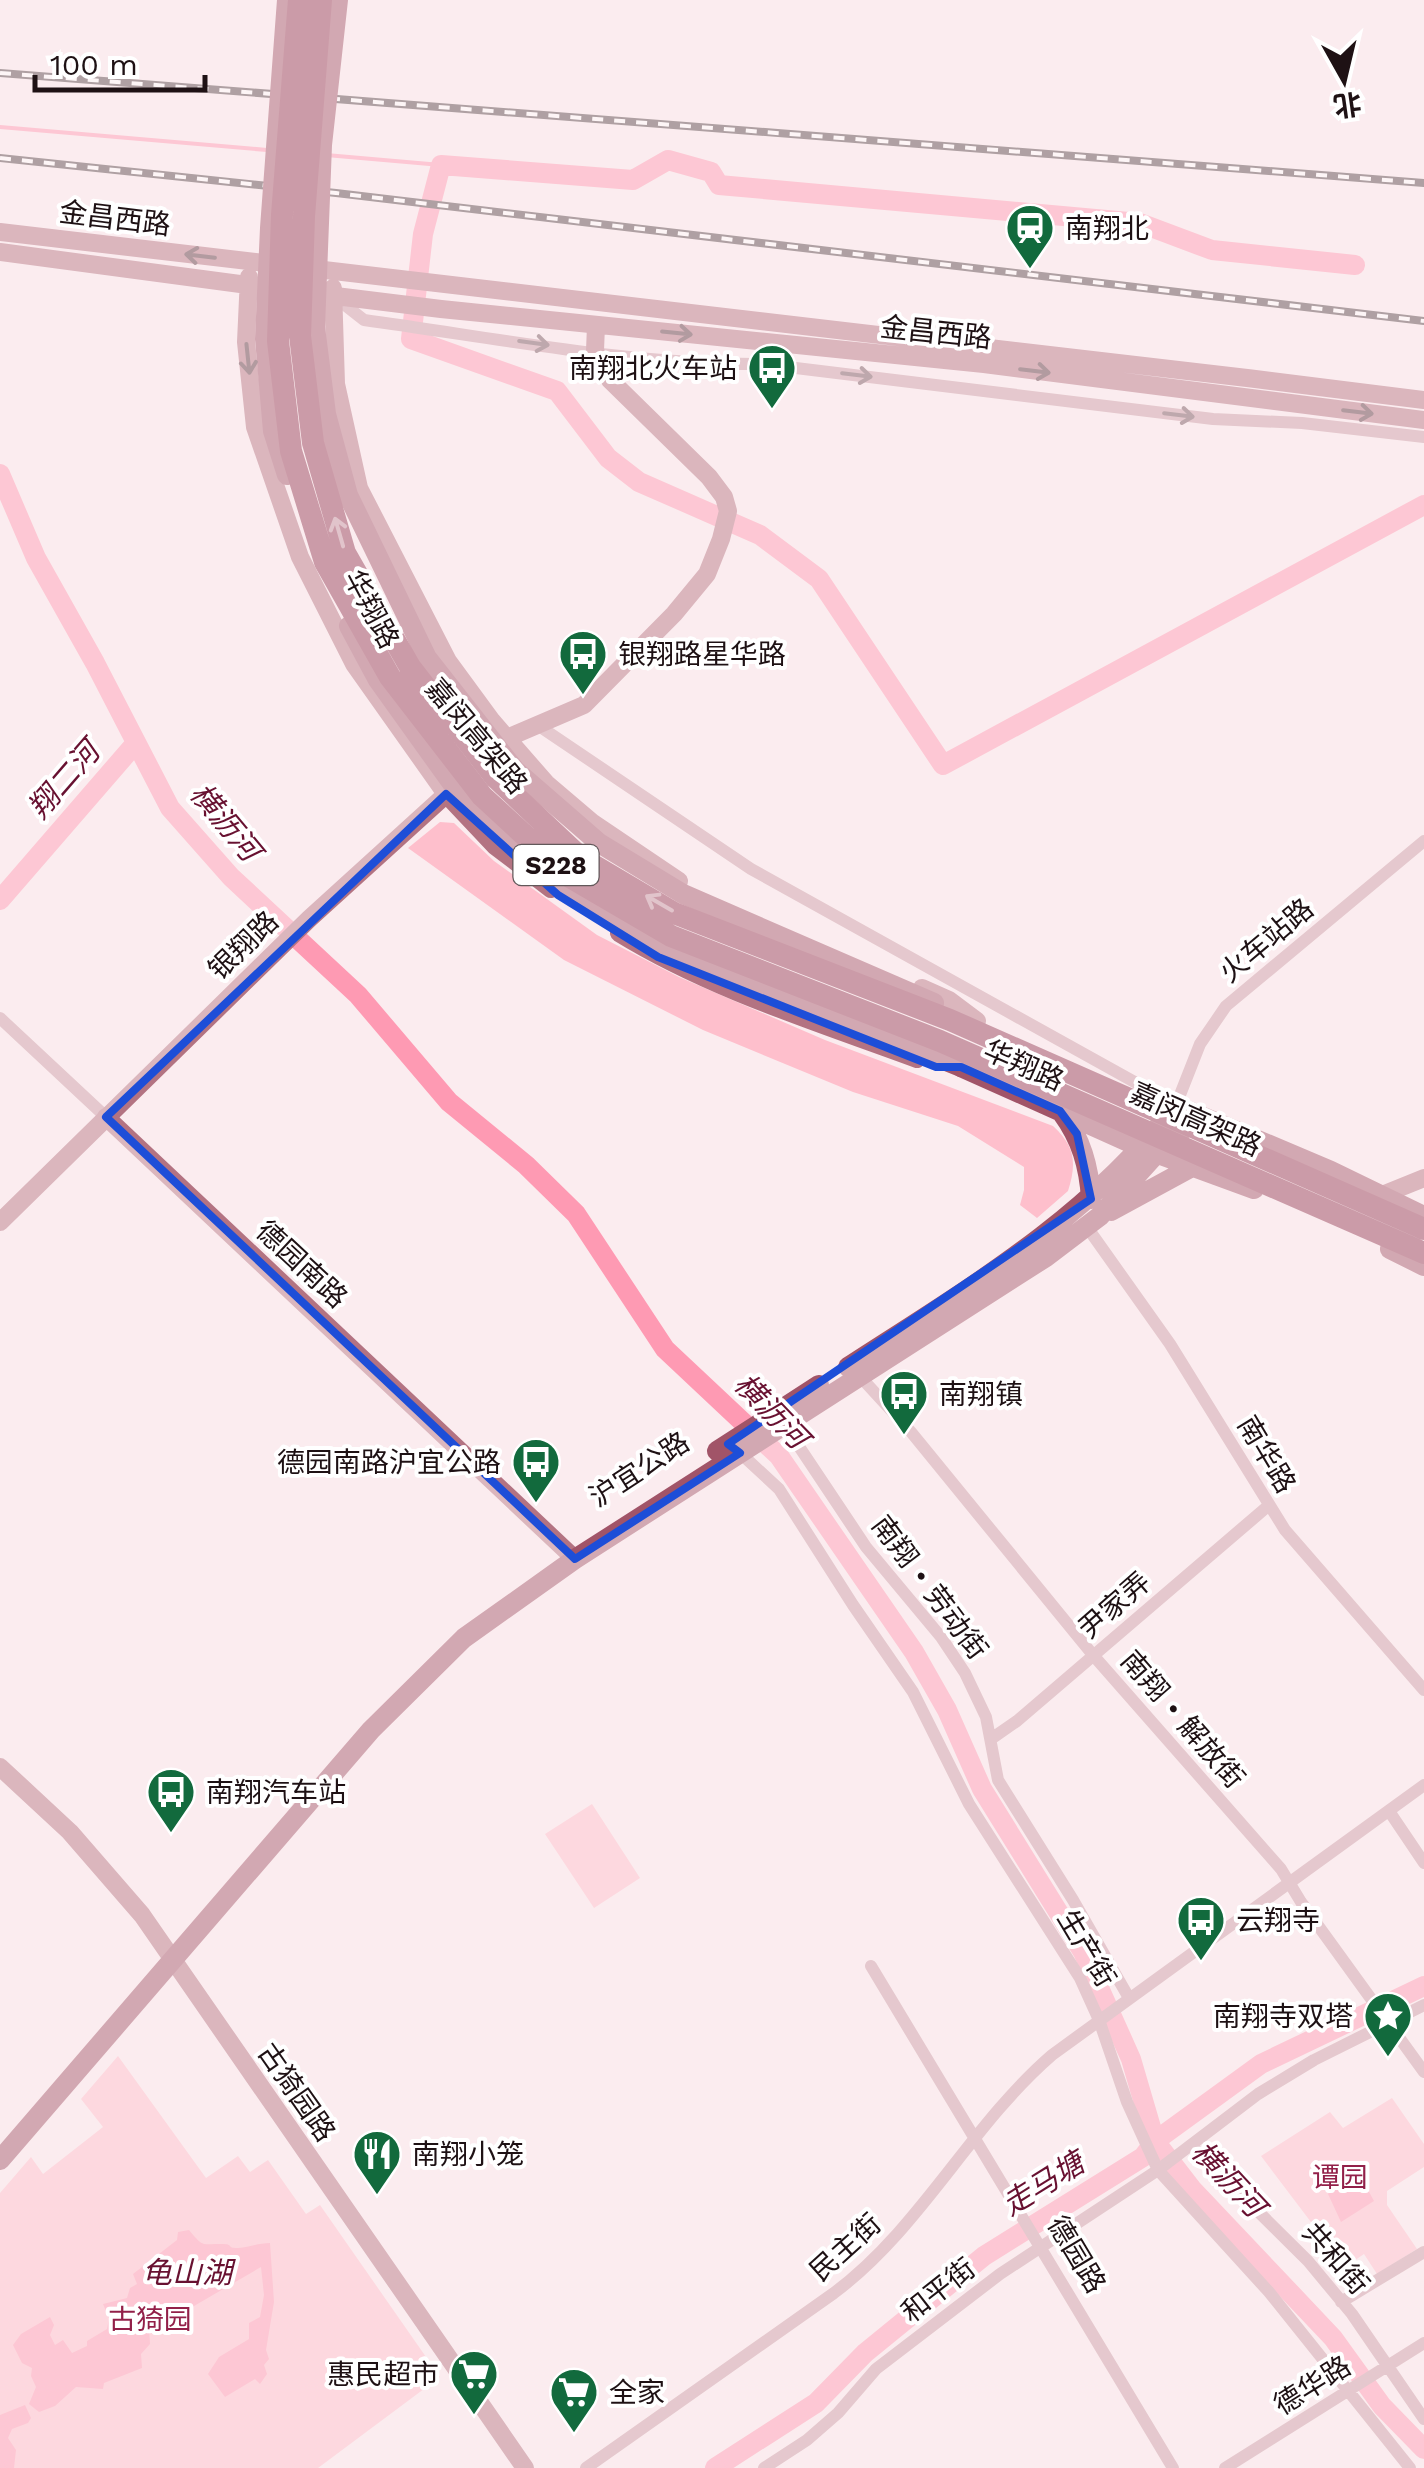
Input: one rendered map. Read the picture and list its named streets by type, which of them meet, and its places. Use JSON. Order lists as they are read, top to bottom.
{
  "streets": {
    "highway": ["嘉闵高架路", "S228"],
    "main road": [
      "金昌西路",
      "华翔路",
      "银翔路",
      "德园南路",
      "沪宜公路",
      "古猗园路"
    ],
    "street": [
      "火车站路",
      "南华路",
      "南翔 • 劳动街",
      "尹家弄",
      "南翔 • 解放街",
      "生产街",
      "民主街",
      "德园路",
      "共和街",
      "和平街",
      "德华路"
    ]
  },
  "crossings": [
    ["华翔路", "火车站路"],
    ["华翔路", "沪宜公路"],
    ["火车站路", "沪宜公路"],
    ["银翔路", "德园南路"],
    ["德园南路", "沪宜公路"],
    ["南华路", "沪宜公路"],
    ["南华路", "尹家弄"],
    ["沪宜公路", "南翔 • 劳动街"],
    ["沪宜公路", "南翔 • 解放街"],
    ["沪宜公路", "生产街"],
    ["沪宜公路", "古猗园路"],
    ["南翔 • 劳动街", "尹家弄"],
    ["南翔 • 劳动街", "民主街"],
    ["尹家弄", "南翔 • 解放街"],
    ["南翔 • 解放街", "和平街"],
    ["生产街", "民主街"],
    ["生产街", "和平街"],
    ["生产街", "德华路"],
    ["民主街", "德园路"],
    ["德园路", "和平街"],
    ["共和街", "和平街"],
    ["共和街", "德华路"]
  ],
  "one_way": ["嘉闵高架路"],
  "water": [
    "翔二河",
    "横沥河",
    "走马塘",
    "龟山湖"
  ],
  "parks": ["谭园", "古猗园"],
  "places": {
    "station": ["南翔北"],
    "bus stop": [
      "南翔北火车站",
      "银翔路星华路",
      "南翔镇",
      "德园南路沪宜公路",
      "南翔汽车站",
      "云翔寺"
    ],
    "place": ["南翔寺双塔"],
    "restaurant": ["南翔小笼"],
    "supermarket": ["惠民超市", "全家"]
  },
  "scale_bar": "100 m",
  "north": "bottom"
}
